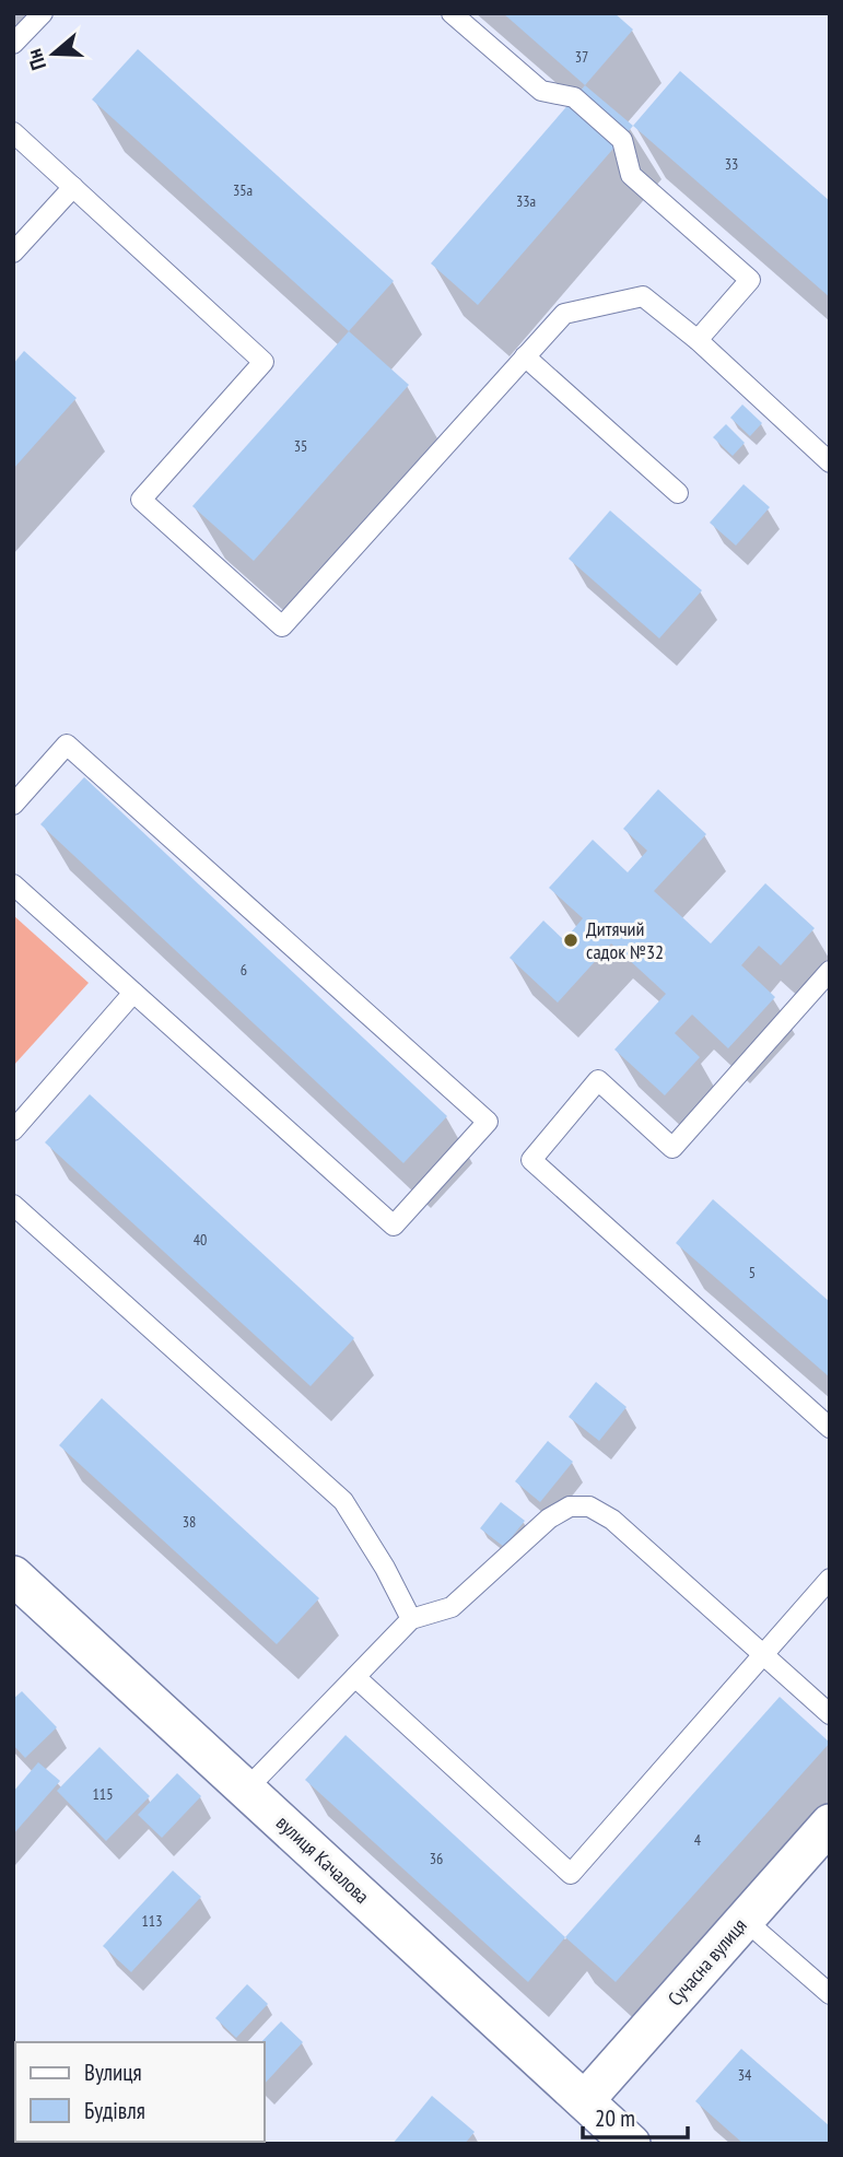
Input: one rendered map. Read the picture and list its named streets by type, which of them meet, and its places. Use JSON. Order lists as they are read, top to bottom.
{
  "streets": {
    "street": ["вулиця Качалова", "Сучасна вулиця"]
  },
  "crossings": [
    ["вулиця Качалова", "Сучасна вулиця"]
  ],
  "places": ["Дитячий садок №32"],
  "house_numbers": [
    "37",
    "33",
    "35а",
    "33а",
    "35",
    "6",
    "40",
    "5",
    "38",
    "115",
    "4",
    "36",
    "113",
    "34"
  ],
  "legend": ["Вулиця", "Будівля"],
  "scale_bar": "20 m",
  "north": "left"
}
